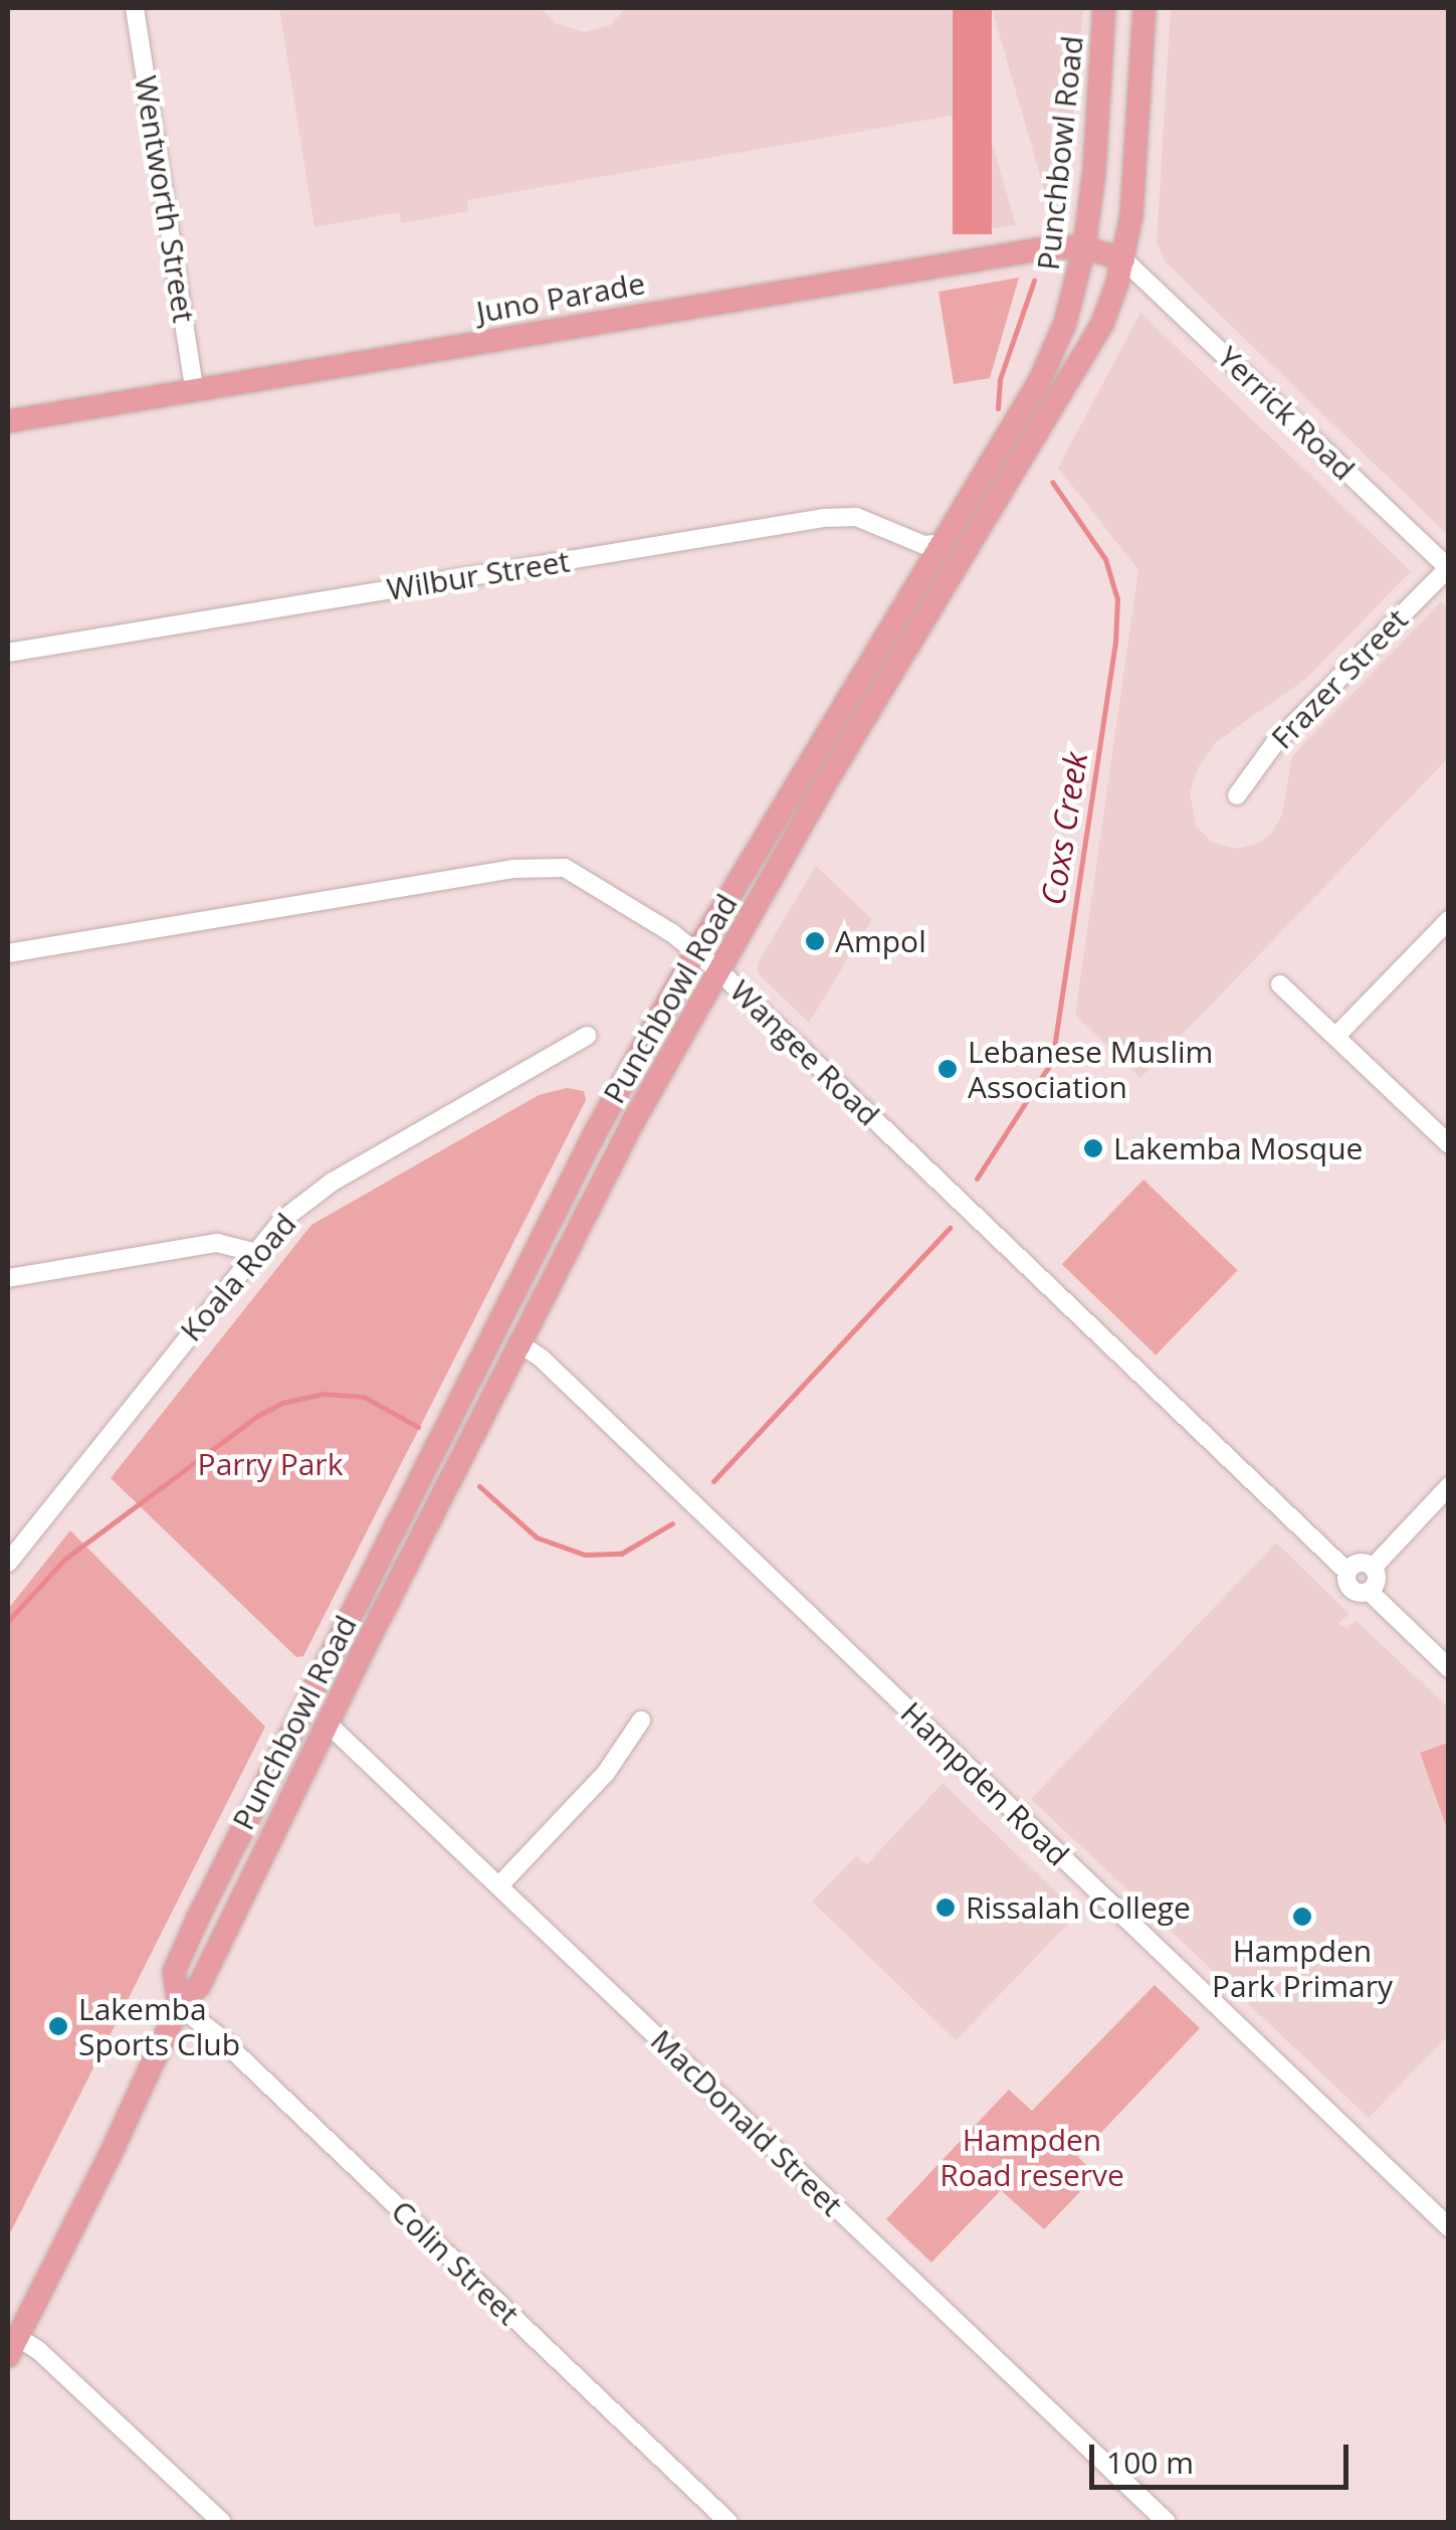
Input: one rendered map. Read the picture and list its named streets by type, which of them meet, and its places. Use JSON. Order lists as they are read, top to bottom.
{
  "streets": {
    "main road": ["Punchbowl Road", "Juno Parade"],
    "street": [
      "Wentworth Street",
      "Yerrick Road",
      "Wilbur Street",
      "Frazer Street",
      "Wangee Road",
      "Koala Road",
      "Hampden Road",
      "MacDonald Street",
      "Colin Street"
    ]
  },
  "crossings": [
    ["Punchbowl Road", "Juno Parade"],
    ["Punchbowl Road", "Yerrick Road"],
    ["Punchbowl Road", "Wilbur Street"],
    ["Punchbowl Road", "Wangee Road"],
    ["Punchbowl Road", "Hampden Road"],
    ["Punchbowl Road", "MacDonald Street"],
    ["Punchbowl Road", "Colin Street"],
    ["Wentworth Street", "Juno Parade"],
    ["Juno Parade", "Yerrick Road"],
    ["Yerrick Road", "Frazer Street"]
  ],
  "water": ["Coxs Creek"],
  "parks": ["Parry Park", "Hampden Road reserve"],
  "places": [
    "Ampol",
    "Lebanese Muslim Association",
    "Lakemba Mosque",
    "Rissalah College",
    "Hampden Park Primary",
    "Lakemba Sports Club"
  ],
  "scale_bar": "100 m"
}
